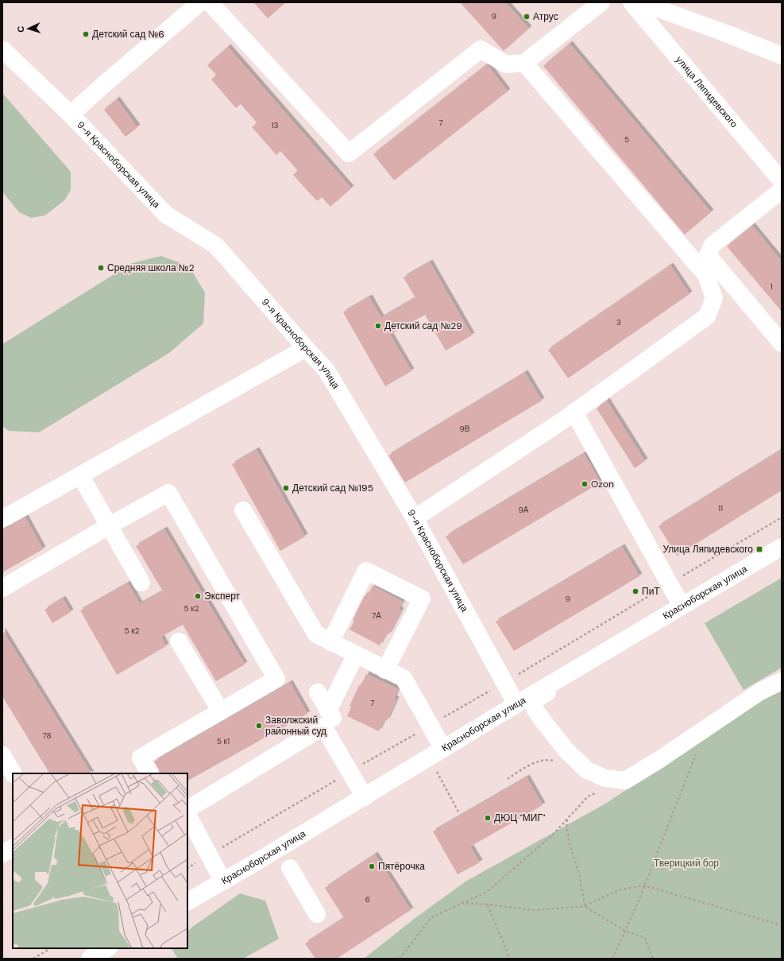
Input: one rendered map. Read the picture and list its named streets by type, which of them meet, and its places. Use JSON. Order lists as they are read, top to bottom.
{
  "streets": {
    "street": ["улица Ляпидевского", "9-я Красноборская улица", "Красноборская улица"]
  },
  "crossings": [
    ["9-я Красноборская улица", "Красноборская улица"]
  ],
  "parks": ["Тверицкий бор"],
  "places": {
    "other": [
      "Атрус",
      "Детский сад №6",
      "Средняя школа №2",
      "Детский сад №29",
      "Ozon",
      "Детский сад №195",
      "ПиТ",
      "Эксперт",
      "Заволжский районный суд",
      "ДЮЦ \"МИГ\"",
      "Пятёрочка"
    ],
    "transit": ["Улица Ляпидевского"]
  },
  "house_numbers": [
    "9",
    "7",
    "13",
    "5",
    "1",
    "3",
    "9В",
    "11",
    "9А",
    "9",
    "5 к2",
    "7А",
    "5 к2",
    "7",
    "78",
    "5 к1",
    "6"
  ],
  "north": "left"
}
